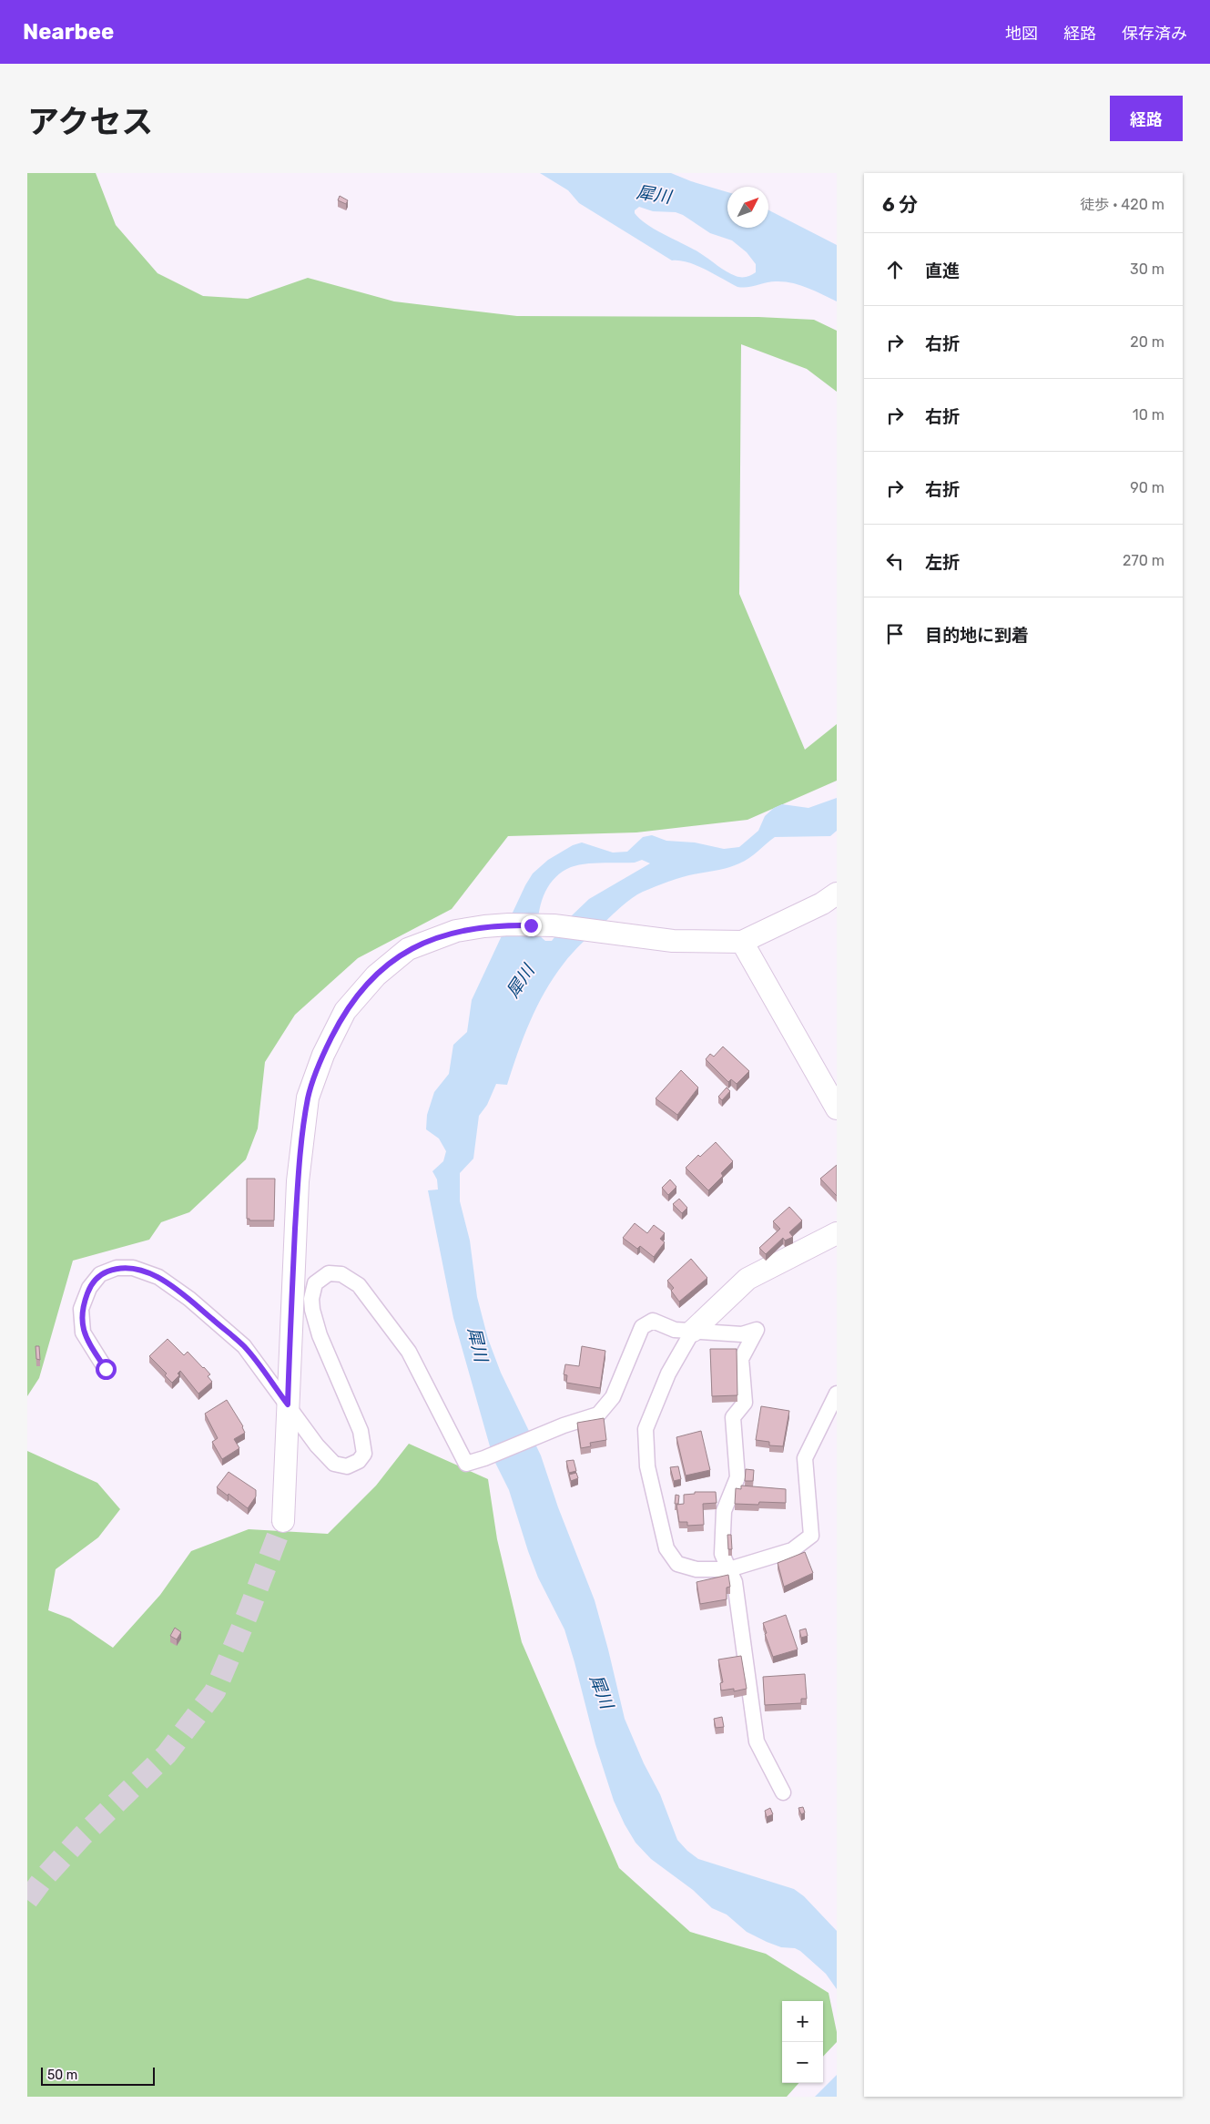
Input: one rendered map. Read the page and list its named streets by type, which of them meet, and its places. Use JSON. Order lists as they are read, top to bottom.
{
  "water": ["犀川"],
  "scale_bar": "50 m",
  "north": "top right",
  "page": {
    "header": "Nearbee",
    "nav": ["地図", "経路", "保存済み"],
    "title": "アクセス",
    "buttons": "経路",
    "heading": ["6 分", "徒歩 · 420 m"],
    "list": [
      ["直進", "30 m"],
      ["右折", "20 m"],
      ["右折", "10 m"],
      ["右折", "90 m"],
      ["左折", "270 m"],
      "目的地に到着"
    ],
    "map_buttons": ["+", "−"],
    "scale": "50 m"
  }
}
